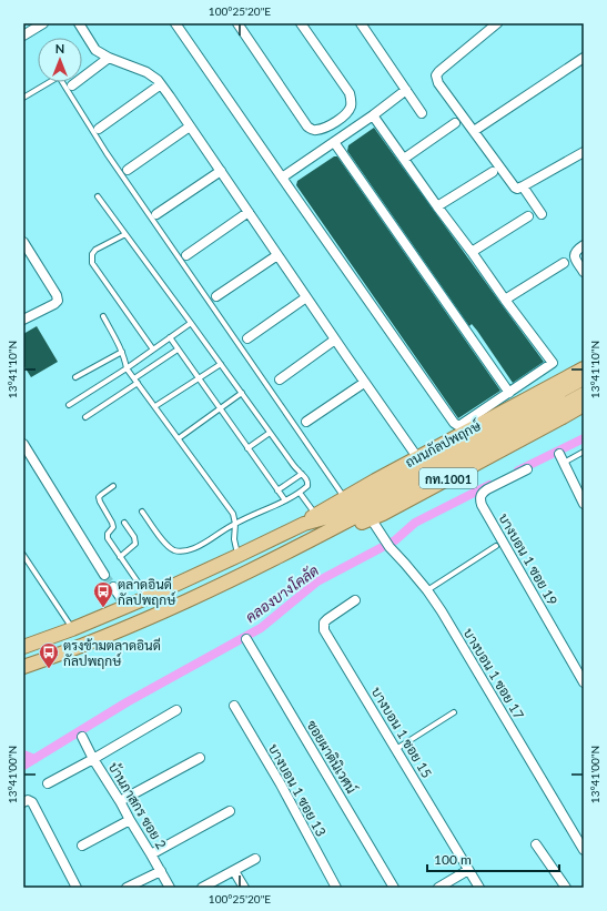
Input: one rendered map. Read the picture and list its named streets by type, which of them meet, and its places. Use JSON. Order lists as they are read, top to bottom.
{
  "streets": {
    "main road": ["ถนนกัลปพฤกษ์", "กท.1001"],
    "street": [
      "บางบอน 1 ซอย 19",
      "บางบอน 1 ซอย 17",
      "บางบอน 1 ซอย 15",
      "ซอยผาตินิเวศน์",
      "บางบอน 1 ซอย 13",
      "บ้านภาสกร ซอย 2"
    ]
  },
  "crossings": [
    ["ถนนกัลปพฤกษ์", "บางบอน 1 ซอย 17"]
  ],
  "water": ["คลองบางโคลัด"],
  "places": {
    "bus stop": ["ตลาดอินดี กัลปพฤกษ์", "ตรงข้ามตลาดอินดี กัลปพฤกษ์"]
  },
  "scale_bar": "100 m",
  "north": "top",
  "coordinates": ["100°25'20\"E", "13°41'10\"N", "13°41'00\"N"]
}
